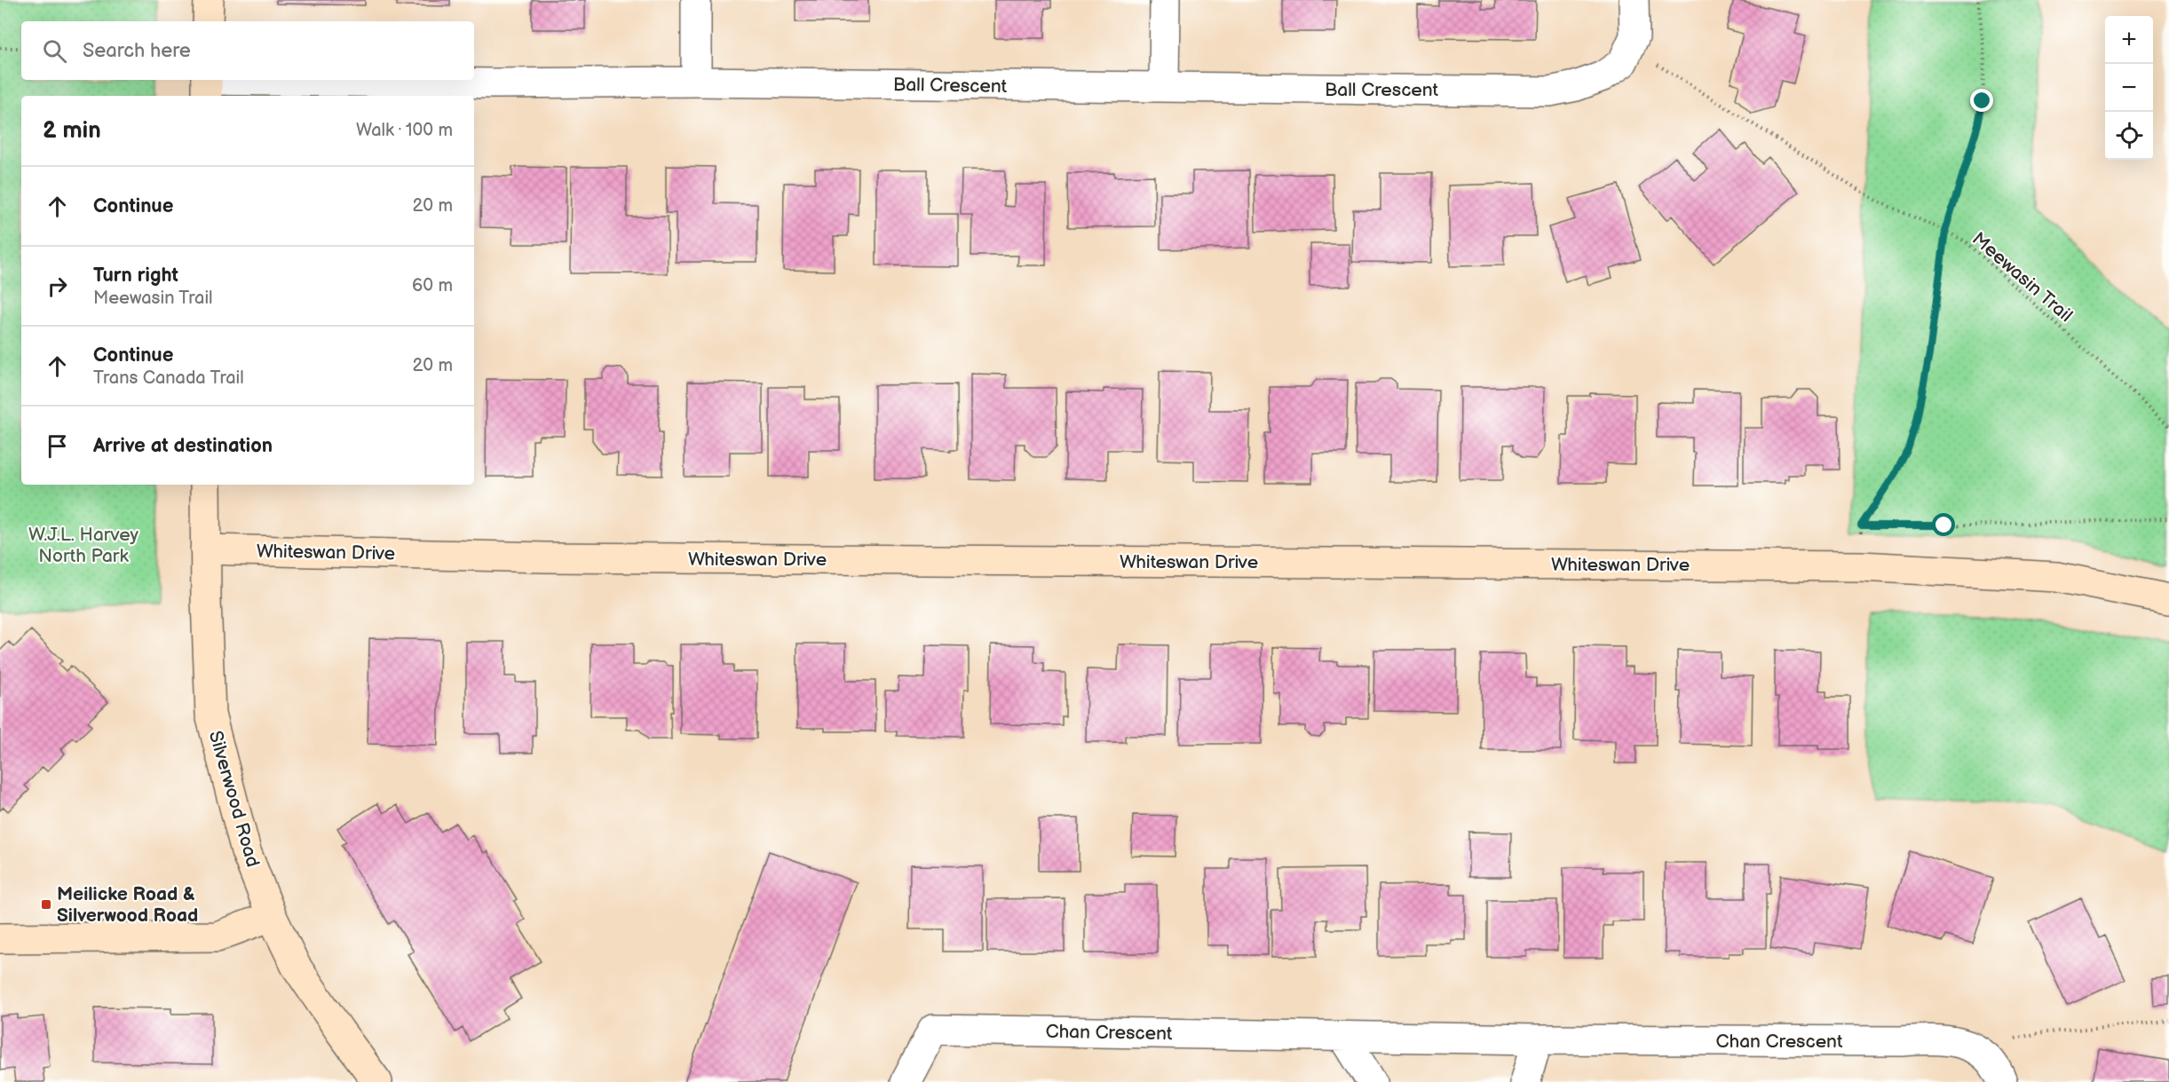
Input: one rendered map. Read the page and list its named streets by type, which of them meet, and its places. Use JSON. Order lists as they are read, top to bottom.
{
  "streets": {
    "street": [
      "Ball Crescent",
      "Whiteswan Drive",
      "Silverwood Road",
      "Chan Crescent"
    ],
    "path": ["Meewasin Trail"]
  },
  "crossings": [
    ["Whiteswan Drive", "Silverwood Road"]
  ],
  "parks": ["W.J.L. Harvey North Park"],
  "places": {
    "transit": ["Meilicke Road & Silverwood Road"]
  },
  "page": {
    "map_buttons": ["+", "−"],
    "search": "Search here",
    "heading": ["2 min", "Walk · 100 m"],
    "list": [
      ["Continue", "20 m"],
      ["Turn right", "Meewasin Trail", "60 m"],
      ["Continue", "Trans Canada Trail", "20 m"],
      "Arrive at destination"
    ]
  }
}
